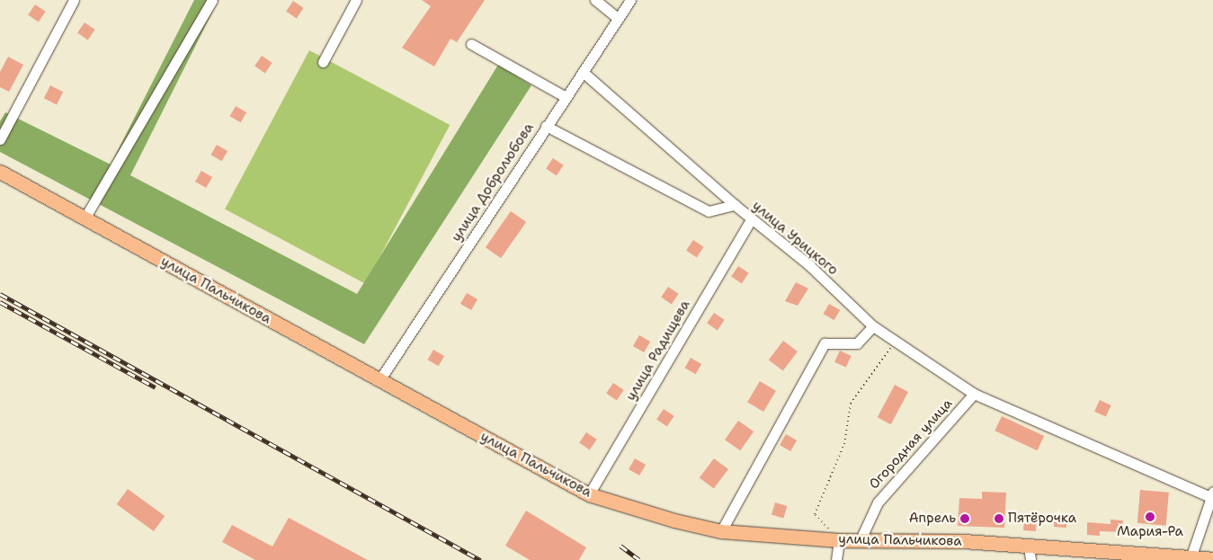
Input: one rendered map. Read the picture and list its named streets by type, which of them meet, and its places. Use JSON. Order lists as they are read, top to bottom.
{
  "streets": {
    "main road": ["улица Пальчикова"],
    "street": [
      "улица Добролюбова",
      "улица Урицкого",
      "улица Радищева",
      "Огородная улица"
    ]
  },
  "crossings": [
    ["улица Добролюбова", "улица Урицкого"],
    ["улица Добролюбова", "улица Пальчикова"],
    ["улица Урицкого", "улица Радищева"],
    ["улица Урицкого", "Огородная улица"],
    ["улица Пальчикова", "улица Радищева"],
    ["улица Пальчикова", "Огородная улица"]
  ],
  "places": ["Мария-Ра", "Апрель", "Пятёрочка"]
}
